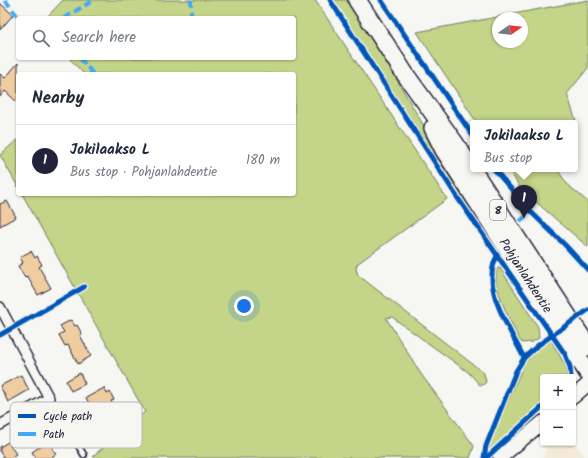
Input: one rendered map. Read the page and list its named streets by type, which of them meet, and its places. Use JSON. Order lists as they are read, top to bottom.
{
  "streets": {
    "highway": ["8", "Pohjanlahdentie"]
  },
  "legend": ["Cycle path", "Path"],
  "north": "right",
  "page": {
    "search": "Search here",
    "heading": "Nearby",
    "popup": ["Jokilaakso L", "Bus stop"],
    "list": [
      {
        "mark": "1",
        "name": "Jokilaakso L",
        "note": "Bus stop · Pohjanlahdentie",
        "value": "180 m"
      }
    ],
    "pins": "1",
    "map_buttons": ["+", "−"]
  }
}
